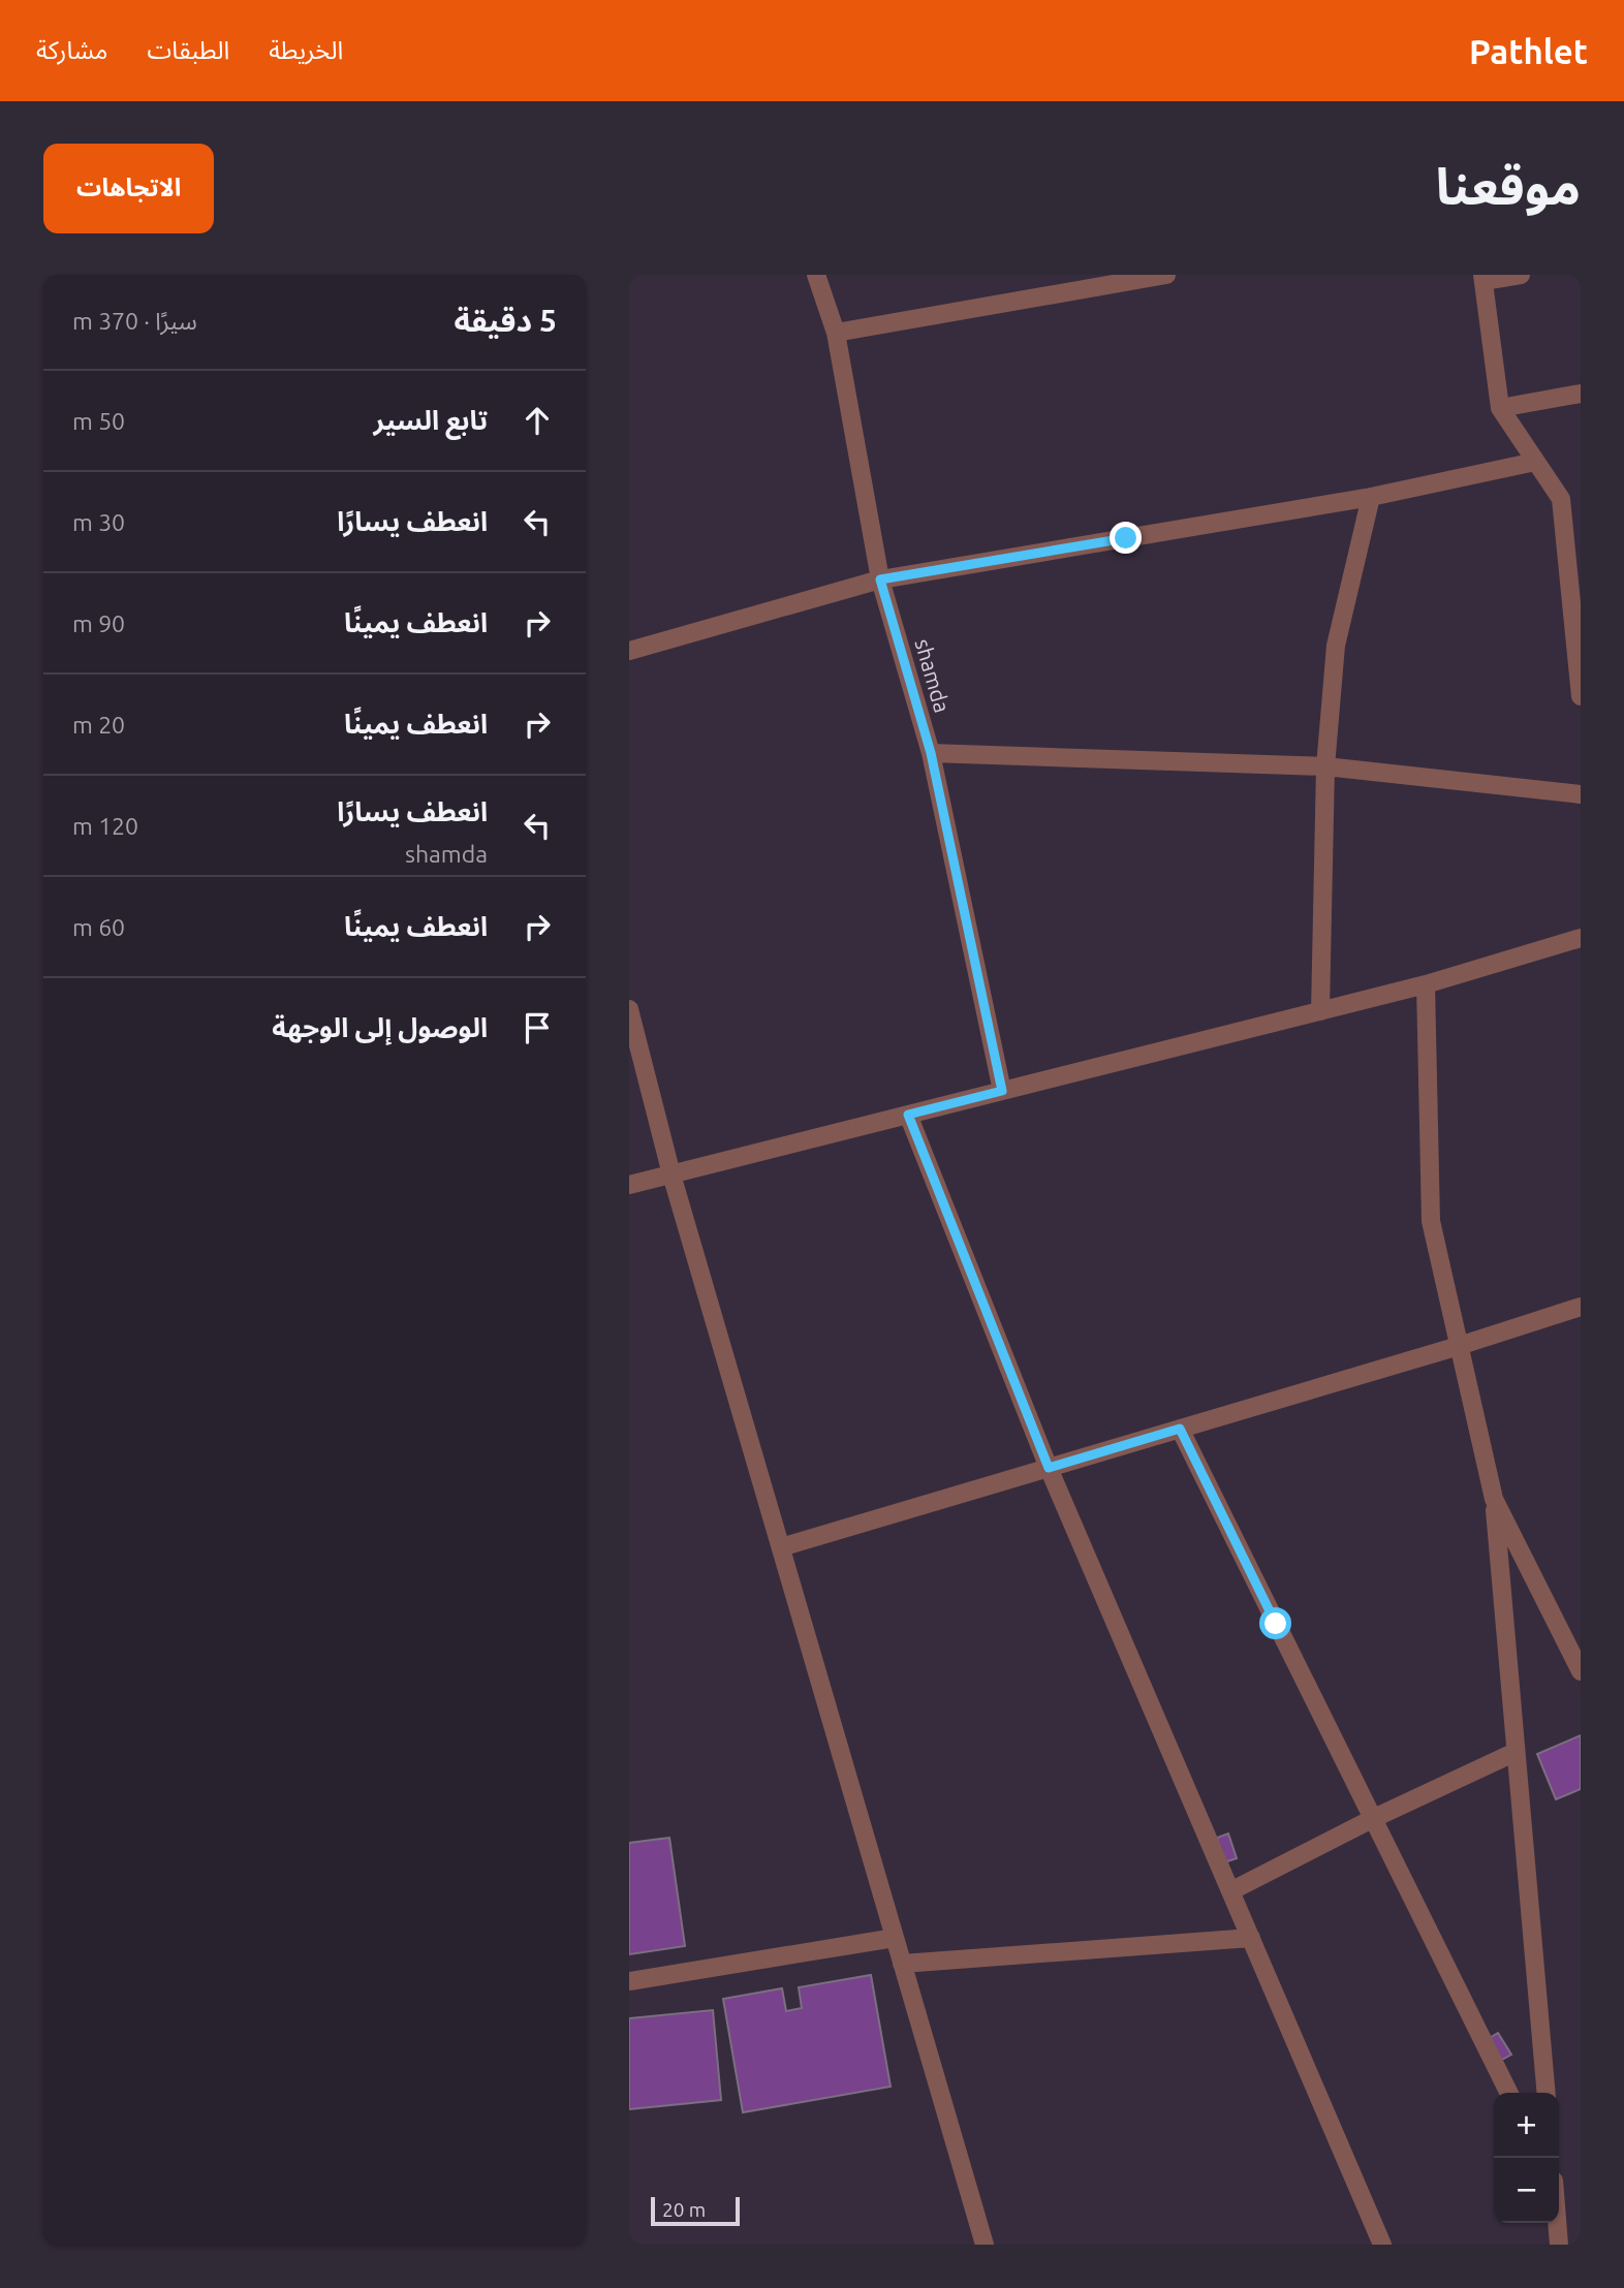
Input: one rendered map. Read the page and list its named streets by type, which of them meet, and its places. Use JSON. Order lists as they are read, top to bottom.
{
  "streets": {
    "street": ["shamda"]
  },
  "scale_bar": "20 m",
  "page": {
    "header": "Pathlet",
    "nav": ["الخريطة", "الطبقات", "مشاركة"],
    "title": "موقعنا",
    "buttons": "الاتجاهات",
    "heading": ["5 دقيقة", "سيرًا · 370 m"],
    "list": [
      ["تابع السير", "50 m"],
      ["انعطف يسارًا", "30 m"],
      ["انعطف يمينًا", "90 m"],
      ["انعطف يمينًا", "20 m"],
      ["انعطف يسارًا", "shamda", "120 m"],
      ["انعطف يمينًا", "60 m"],
      "الوصول إلى الوجهة"
    ],
    "map_buttons": ["+", "−"],
    "scale": "20 m"
  }
}
